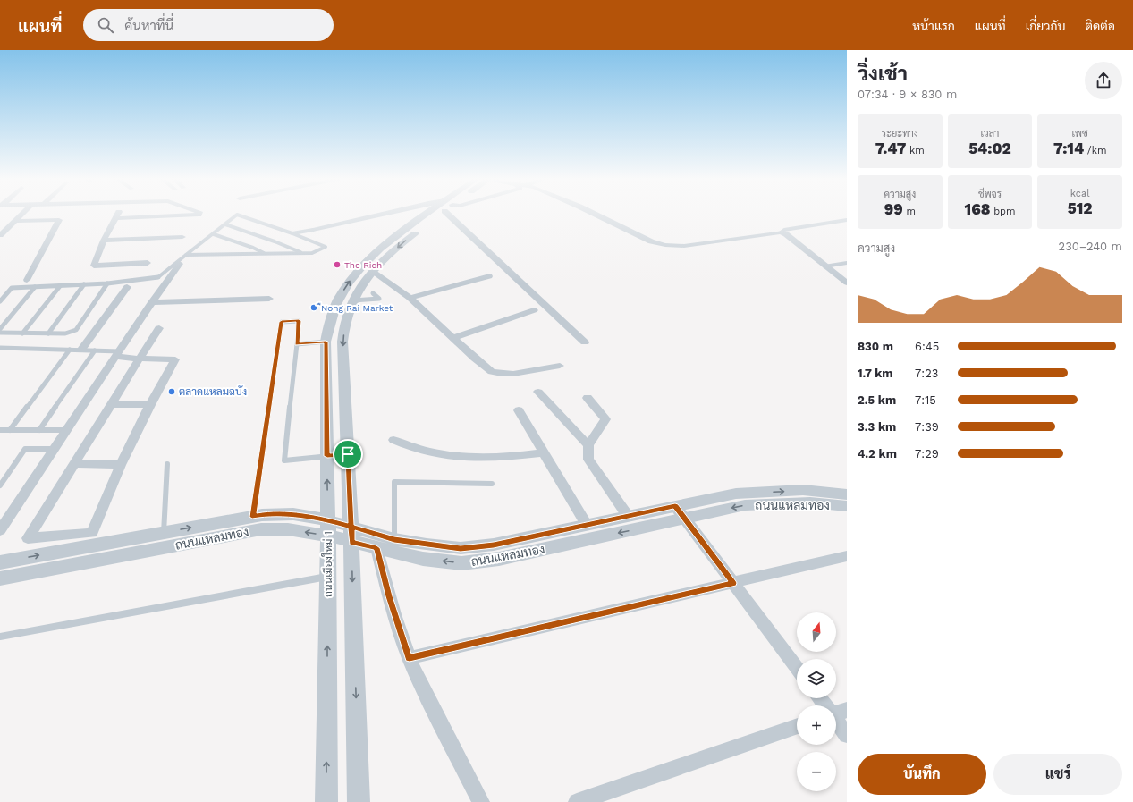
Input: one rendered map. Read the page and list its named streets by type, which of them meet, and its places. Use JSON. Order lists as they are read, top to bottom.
{
  "streets": {
    "street": ["ถนนแหลมทอง", "ถนนเมืองใหม่ 1"]
  },
  "crossings": [
    ["ถนนแหลมทอง", "ถนนเมืองใหม่ 1"]
  ],
  "places": ["The Rich", "ืNong Rai Market", "ตลาดแหลมฉบัง"],
  "north": "top",
  "page": {
    "header": "แผนที่",
    "search": "ค้นหาที่นี่",
    "nav": [
      "หน้าแรก",
      "แผนที่",
      "เกี่ยวกับ",
      "ติดต่อ"
    ],
    "heading": ["วิ่งเช้า", "07:34 · 9 × 830 m"],
    "stats": [
      ["ระยะทาง", "7.47 km"],
      ["เวลา", "54:02"],
      ["เพซ", "7:14 /km"],
      ["ความสูง", "99 m"],
      ["ชีพจร", "168 bpm"],
      ["kcal", "512"]
    ],
    "chart": ["ความสูง", "230–240 m"],
    "list": [
      {
        "name": "830 m",
        "note": "6:45"
      },
      {
        "name": "1.7 km",
        "note": "7:23"
      },
      {
        "name": "2.5 km",
        "note": "7:15"
      },
      {
        "name": "3.3 km",
        "note": "7:39"
      },
      {
        "name": "4.2 km",
        "note": "7:29"
      }
    ],
    "map_buttons": ["+", "−"],
    "buttons": ["บันทึก", "แชร์"]
  }
}
